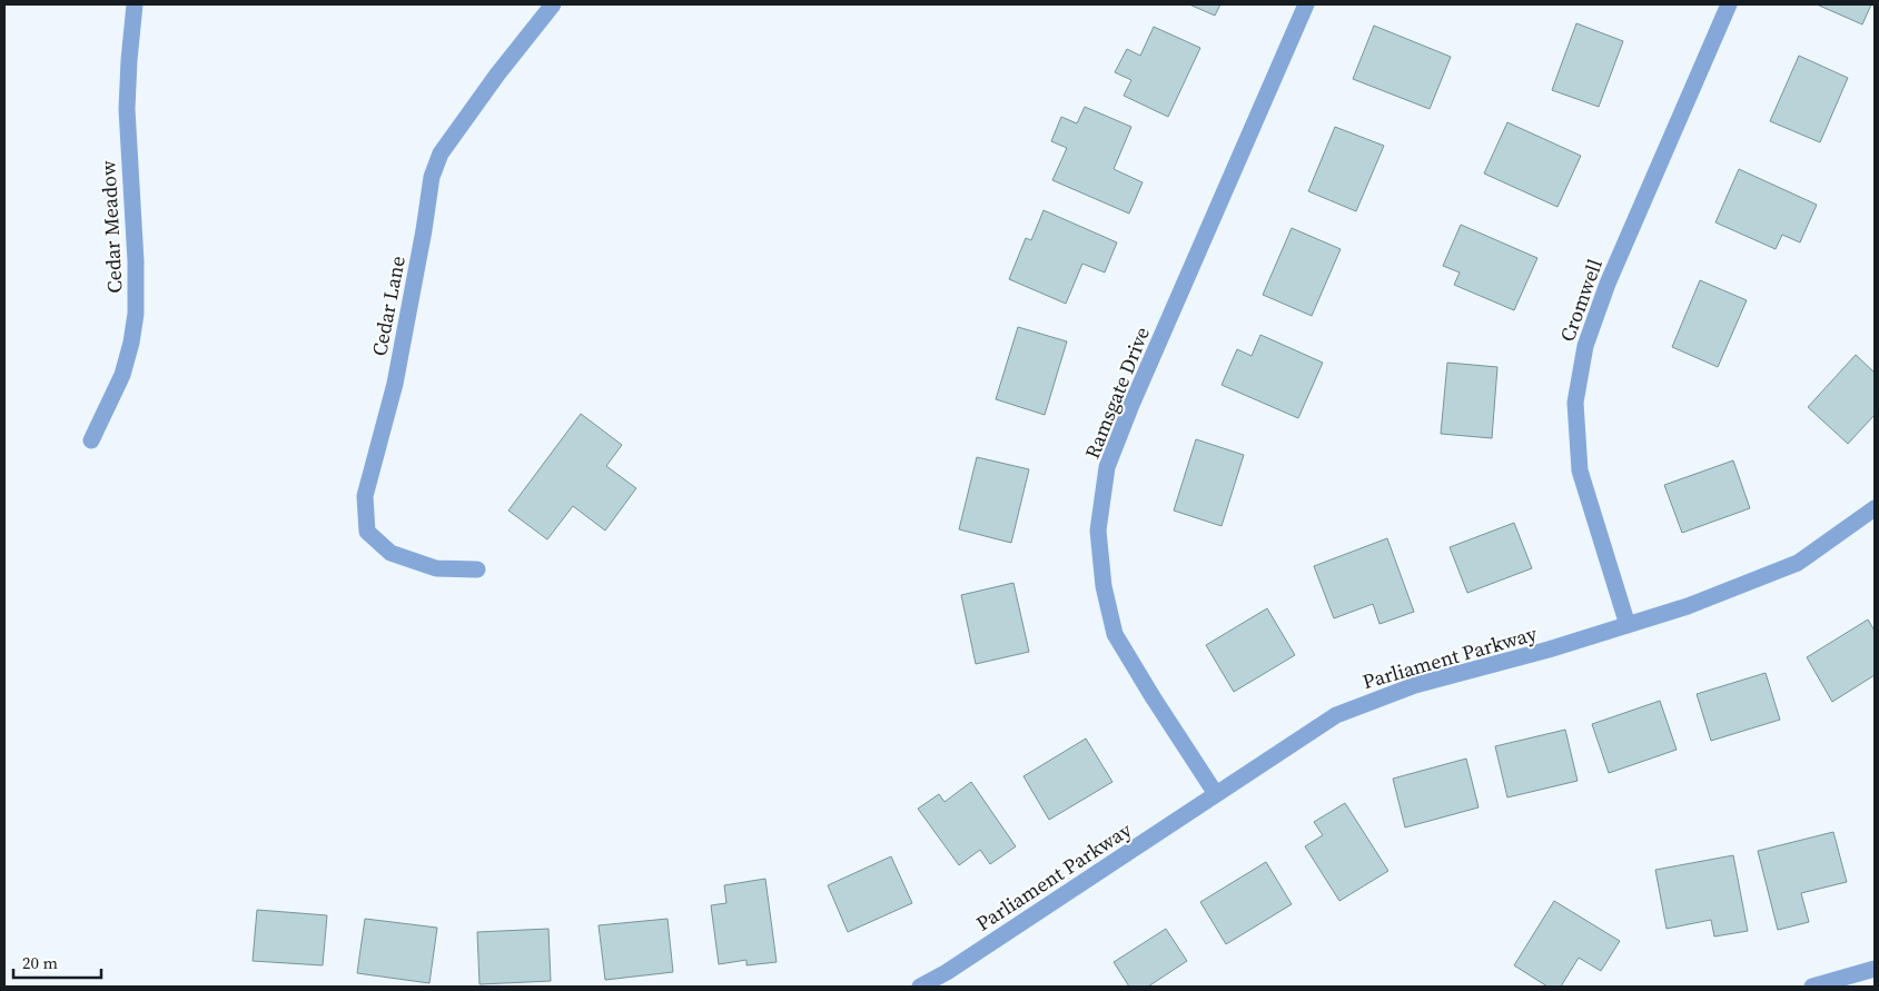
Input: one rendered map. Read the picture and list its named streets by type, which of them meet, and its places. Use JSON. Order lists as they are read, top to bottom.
{
  "streets": {
    "street": [
      "Cedar Meadow",
      "Cromwell",
      "Cedar Lane",
      "Ramsgate Drive",
      "Parliament Parkway"
    ]
  },
  "crossings": [
    ["Cromwell", "Parliament Parkway"],
    ["Ramsgate Drive", "Parliament Parkway"]
  ],
  "scale_bar": "20 m"
}
